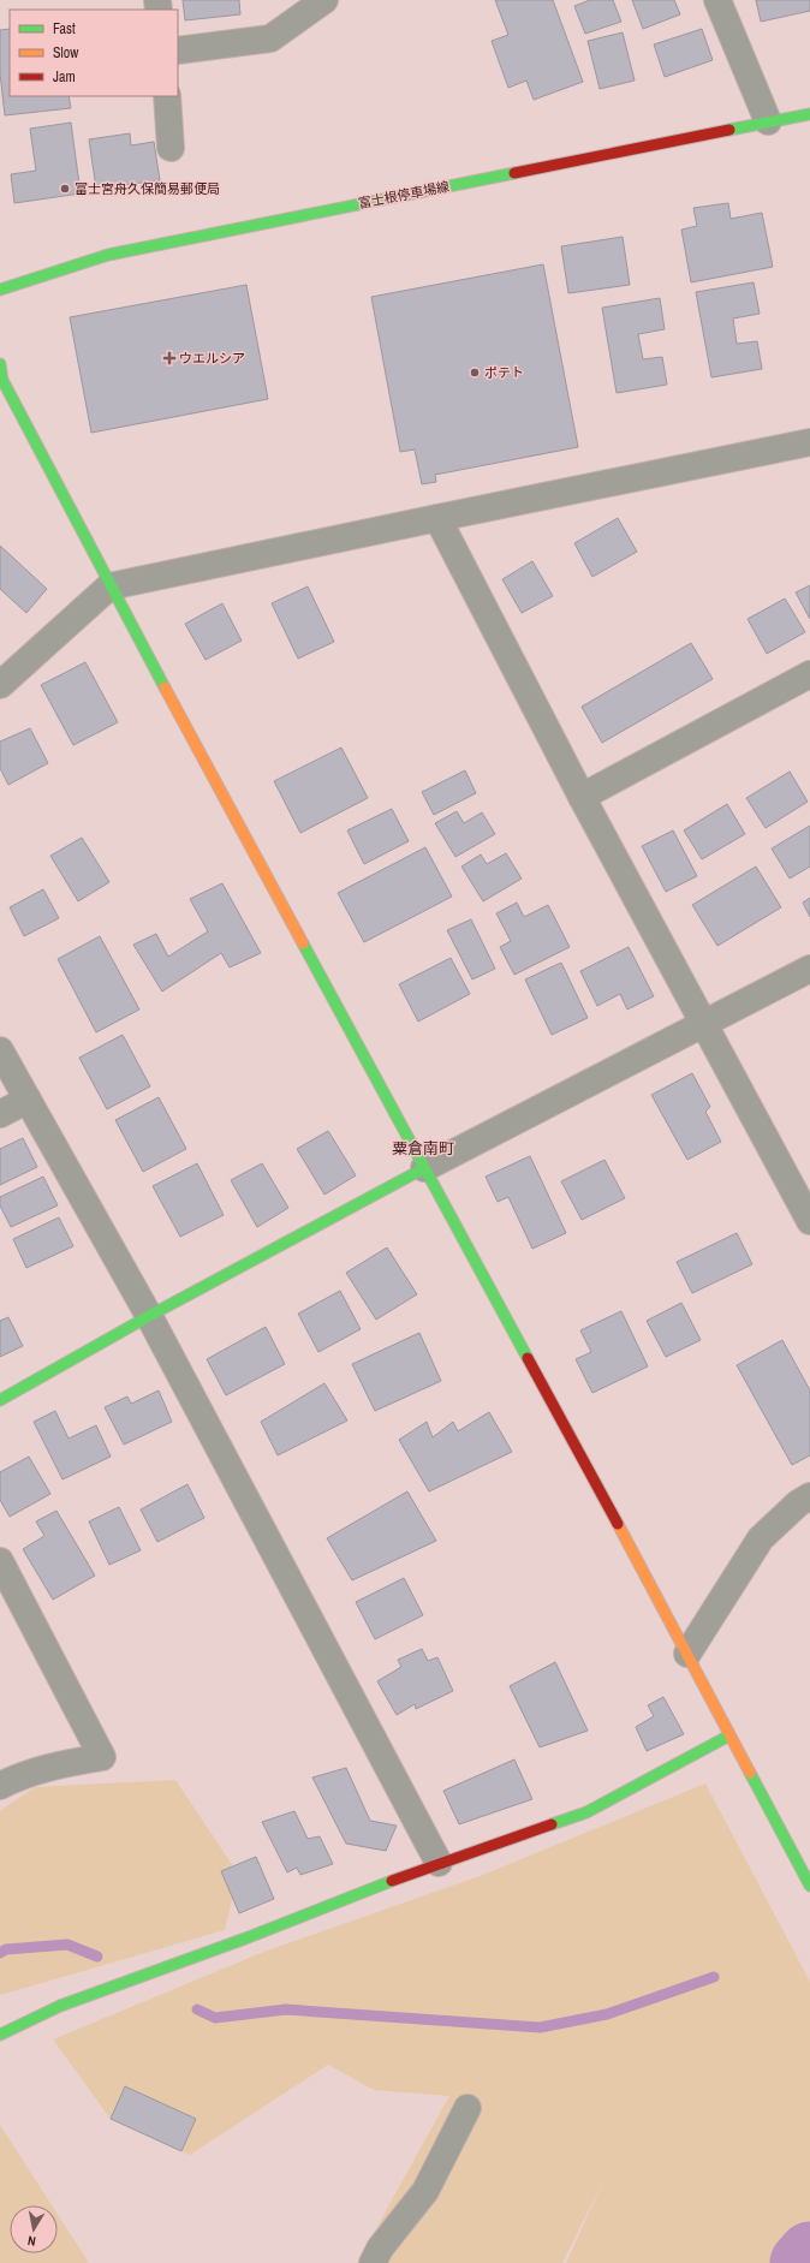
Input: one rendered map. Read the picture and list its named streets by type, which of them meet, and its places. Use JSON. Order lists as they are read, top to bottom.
{
  "streets": {
    "street": ["富士根停車場線"]
  },
  "districts": ["粟倉南町"],
  "places": {
    "other": ["富士宮舟久保簡易郵便局", "ポテト"],
    "health": ["ウエルシア"]
  },
  "legend": ["Fast", "Slow", "Jam"],
  "north": "bottom"
}
